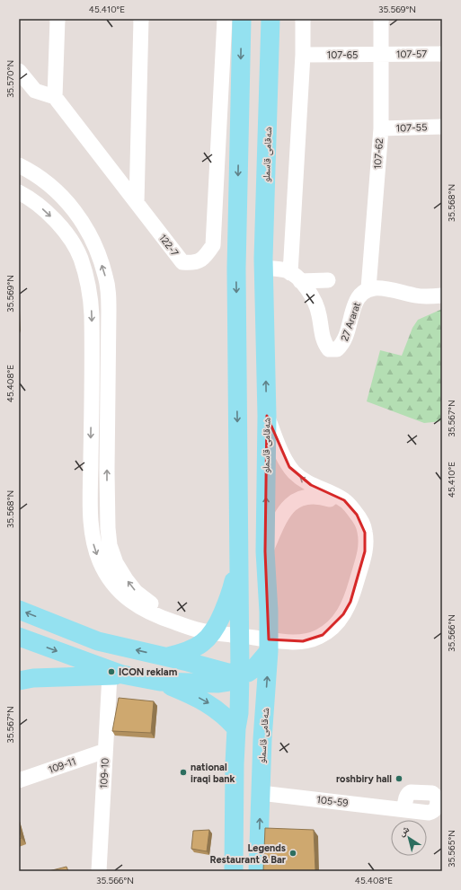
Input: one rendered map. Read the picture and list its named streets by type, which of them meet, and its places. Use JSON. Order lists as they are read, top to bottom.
{
  "streets": {
    "main road": ["شەقامی قاسملو"],
    "street": [
      "107-57",
      "107-65",
      "107-55",
      "107-62",
      "122-7",
      "27 Ararat",
      "109-11",
      "109-10",
      "105-59"
    ]
  },
  "crossings": [
    ["107-57", "107-65"],
    ["107-57", "107-62"],
    ["107-65", "107-62"],
    ["107-55", "107-62"],
    ["107-62", "27 Ararat"],
    ["شەقامی قاسملو", "105-59"],
    ["109-11", "109-10"]
  ],
  "places": [
    "ICON reklam",
    "national iraqi bank",
    "roshbiry hall",
    "Legends Restaurant & Bar"
  ],
  "north": "top left",
  "coordinates": [
    "45.410°E",
    "35.569°N",
    "35.570°N",
    "35.568°N",
    "45.408°E",
    "35.567°N",
    "35.566°N",
    "35.565°N"
  ]
}
